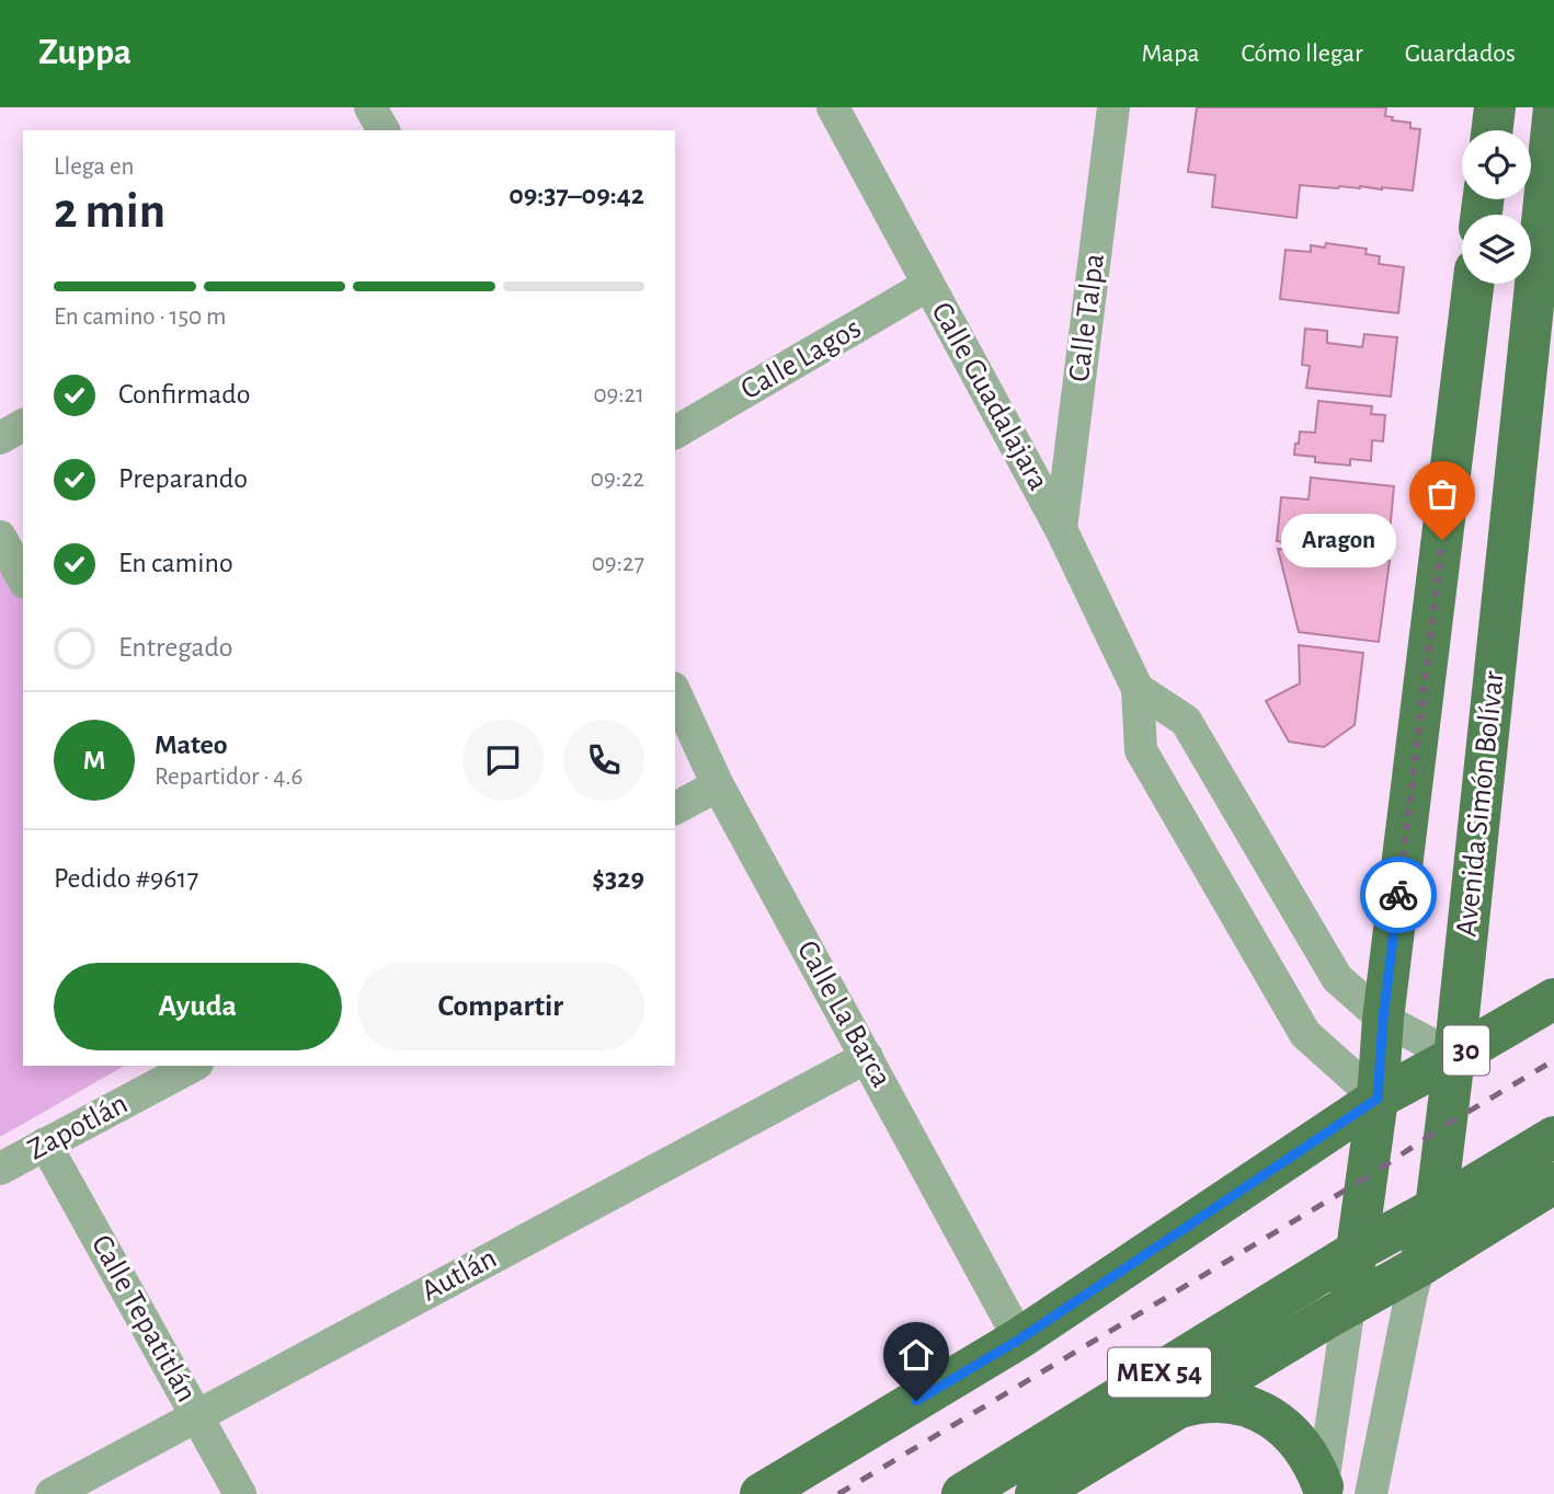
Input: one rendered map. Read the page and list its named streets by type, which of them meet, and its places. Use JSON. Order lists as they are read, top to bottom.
{
  "streets": {
    "main road": ["Avenida Simón Bolívar", "30", "MEX 54"],
    "street": [
      "Calle Talpa",
      "Calle Lagos",
      "Calle Guadalajara",
      "Calle La Barca",
      "Zapotlán",
      "Autlán",
      "Calle Tepatitlán"
    ]
  },
  "crossings": [
    ["Calle Talpa", "Calle Guadalajara"],
    ["Calle Lagos", "Calle Guadalajara"],
    ["Calle Guadalajara", "30"],
    ["Avenida Simón Bolívar", "30"],
    ["Avenida Simón Bolívar", "MEX 54"],
    ["Calle La Barca", "Autlán"],
    ["Zapotlán", "Calle Tepatitlán"],
    ["Autlán", "Calle Tepatitlán"]
  ],
  "places": ["Aragon"],
  "page": {
    "header": "Zuppa",
    "nav": ["Mapa", "Cómo llegar", "Guardados"],
    "heading": ["2 min", "Llega en", "09:37–09:42"],
    "panel": [
      "Mateo",
      "Repartidor · 4.6",
      "Pedido #9617",
      "$329"
    ],
    "bar": "En camino · 150 m",
    "list": [
      ["Confirmado", "09:21"],
      ["Preparando", "09:22"],
      ["En camino", "09:27"],
      "Entregado"
    ],
    "bubble": "Aragon",
    "round": "M",
    "buttons": ["Ayuda", "Compartir"]
  }
}
